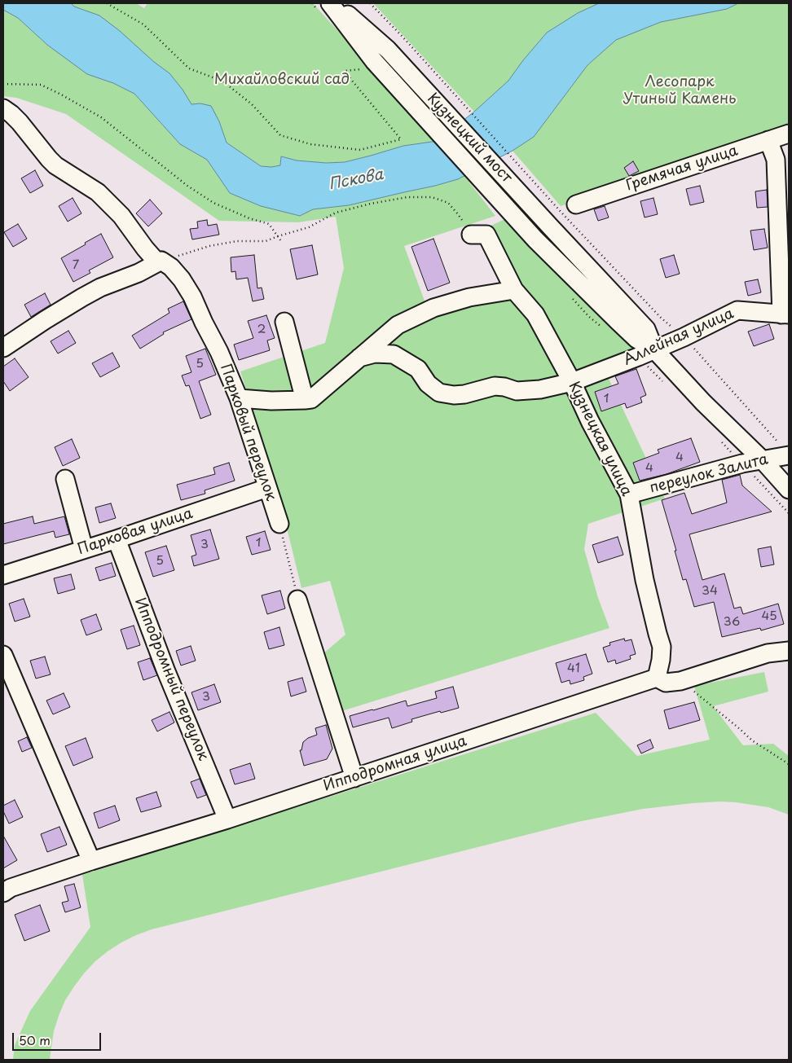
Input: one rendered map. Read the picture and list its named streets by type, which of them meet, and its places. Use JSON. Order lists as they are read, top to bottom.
{
  "streets": {
    "street": [
      "Кузнецкий мост",
      "Гремячая улица",
      "Аллейная улица",
      "Парковый переулок",
      "Кузнецкая улица",
      "переулок Залита",
      "Парковая улица",
      "Ипподромный переулок",
      "Ипподромная улица"
    ]
  },
  "crossings": [
    ["Кузнецкий мост", "Аллейная улица"],
    ["Аллейная улица", "Кузнецкая улица"],
    ["Парковый переулок", "Парковая улица"],
    ["Кузнецкая улица", "переулок Залита"],
    ["Кузнецкая улица", "Ипподромная улица"],
    ["Парковая улица", "Ипподромный переулок"],
    ["Ипподромный переулок", "Ипподромная улица"]
  ],
  "water": ["Пскова"],
  "parks": ["Михайловский сад", "Лесопарк Утиный Камень"],
  "house_numbers": [
    "7",
    "2",
    "5",
    "1",
    "4",
    "4",
    "1",
    "3",
    "5",
    "34",
    "45",
    "36",
    "41",
    "3"
  ],
  "scale_bar": "50 m"
}
